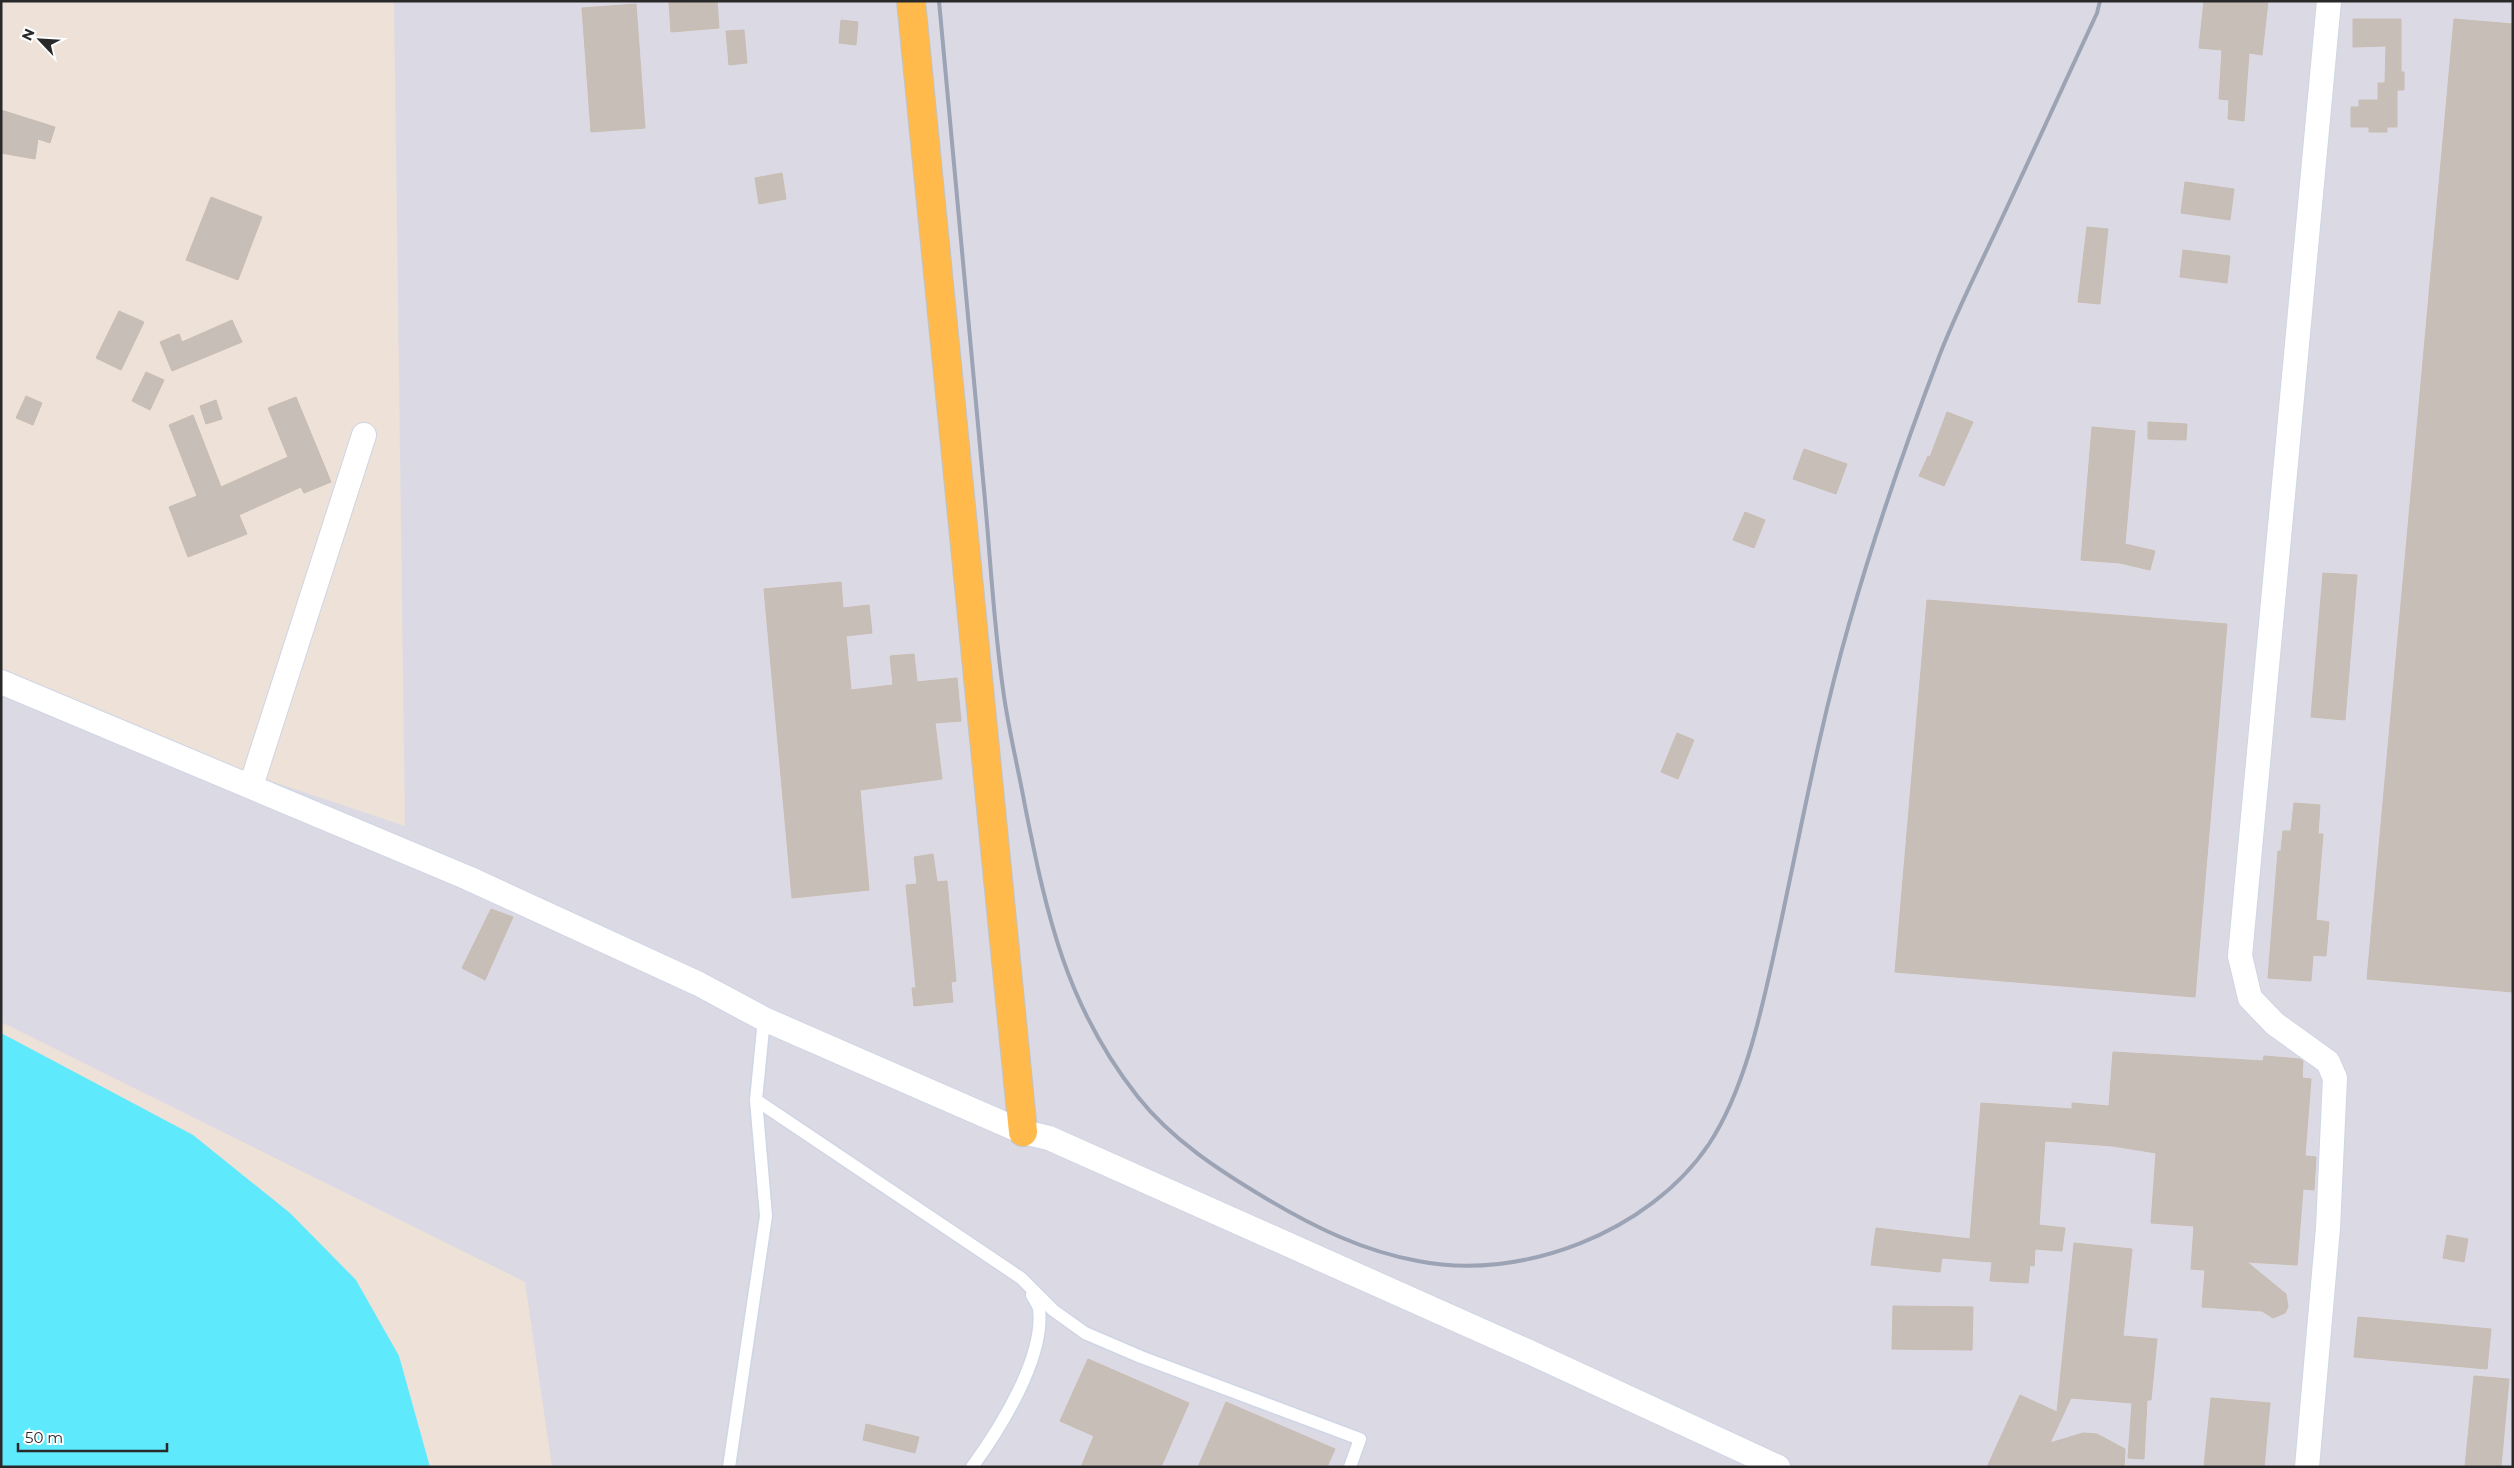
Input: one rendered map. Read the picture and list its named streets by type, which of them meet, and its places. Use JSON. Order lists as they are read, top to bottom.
{
  "scale_bar": "50 m",
  "north": "top left"
}
